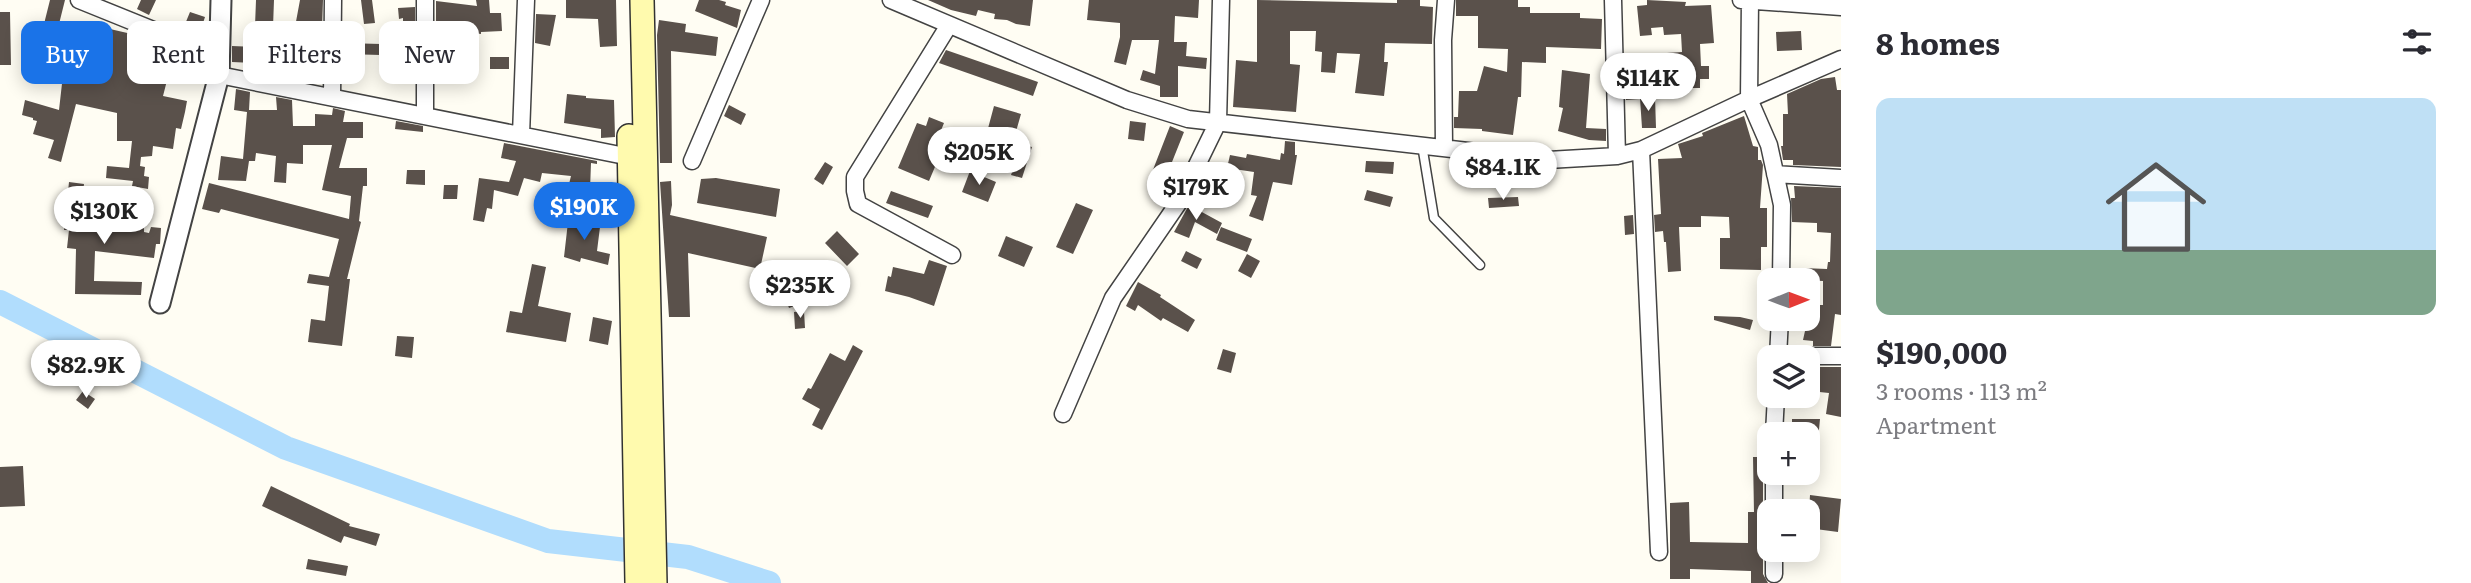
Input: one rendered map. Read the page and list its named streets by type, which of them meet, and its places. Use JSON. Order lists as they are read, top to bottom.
{
  "north": "right",
  "page": {
    "heading": "8 homes",
    "chip": [
      "Buy",
      "Rent",
      "Filters",
      "New"
    ],
    "price": [
      "$114K",
      "$205K",
      "$84.1K",
      "$179K",
      "$190K",
      "$130K",
      "$235K",
      "$82.9K"
    ],
    "list": [
      {
        "name": "$190,000",
        "note": "3 rooms · 113 m² · Apartment"
      }
    ],
    "map_buttons": ["+", "−"]
  }
}
